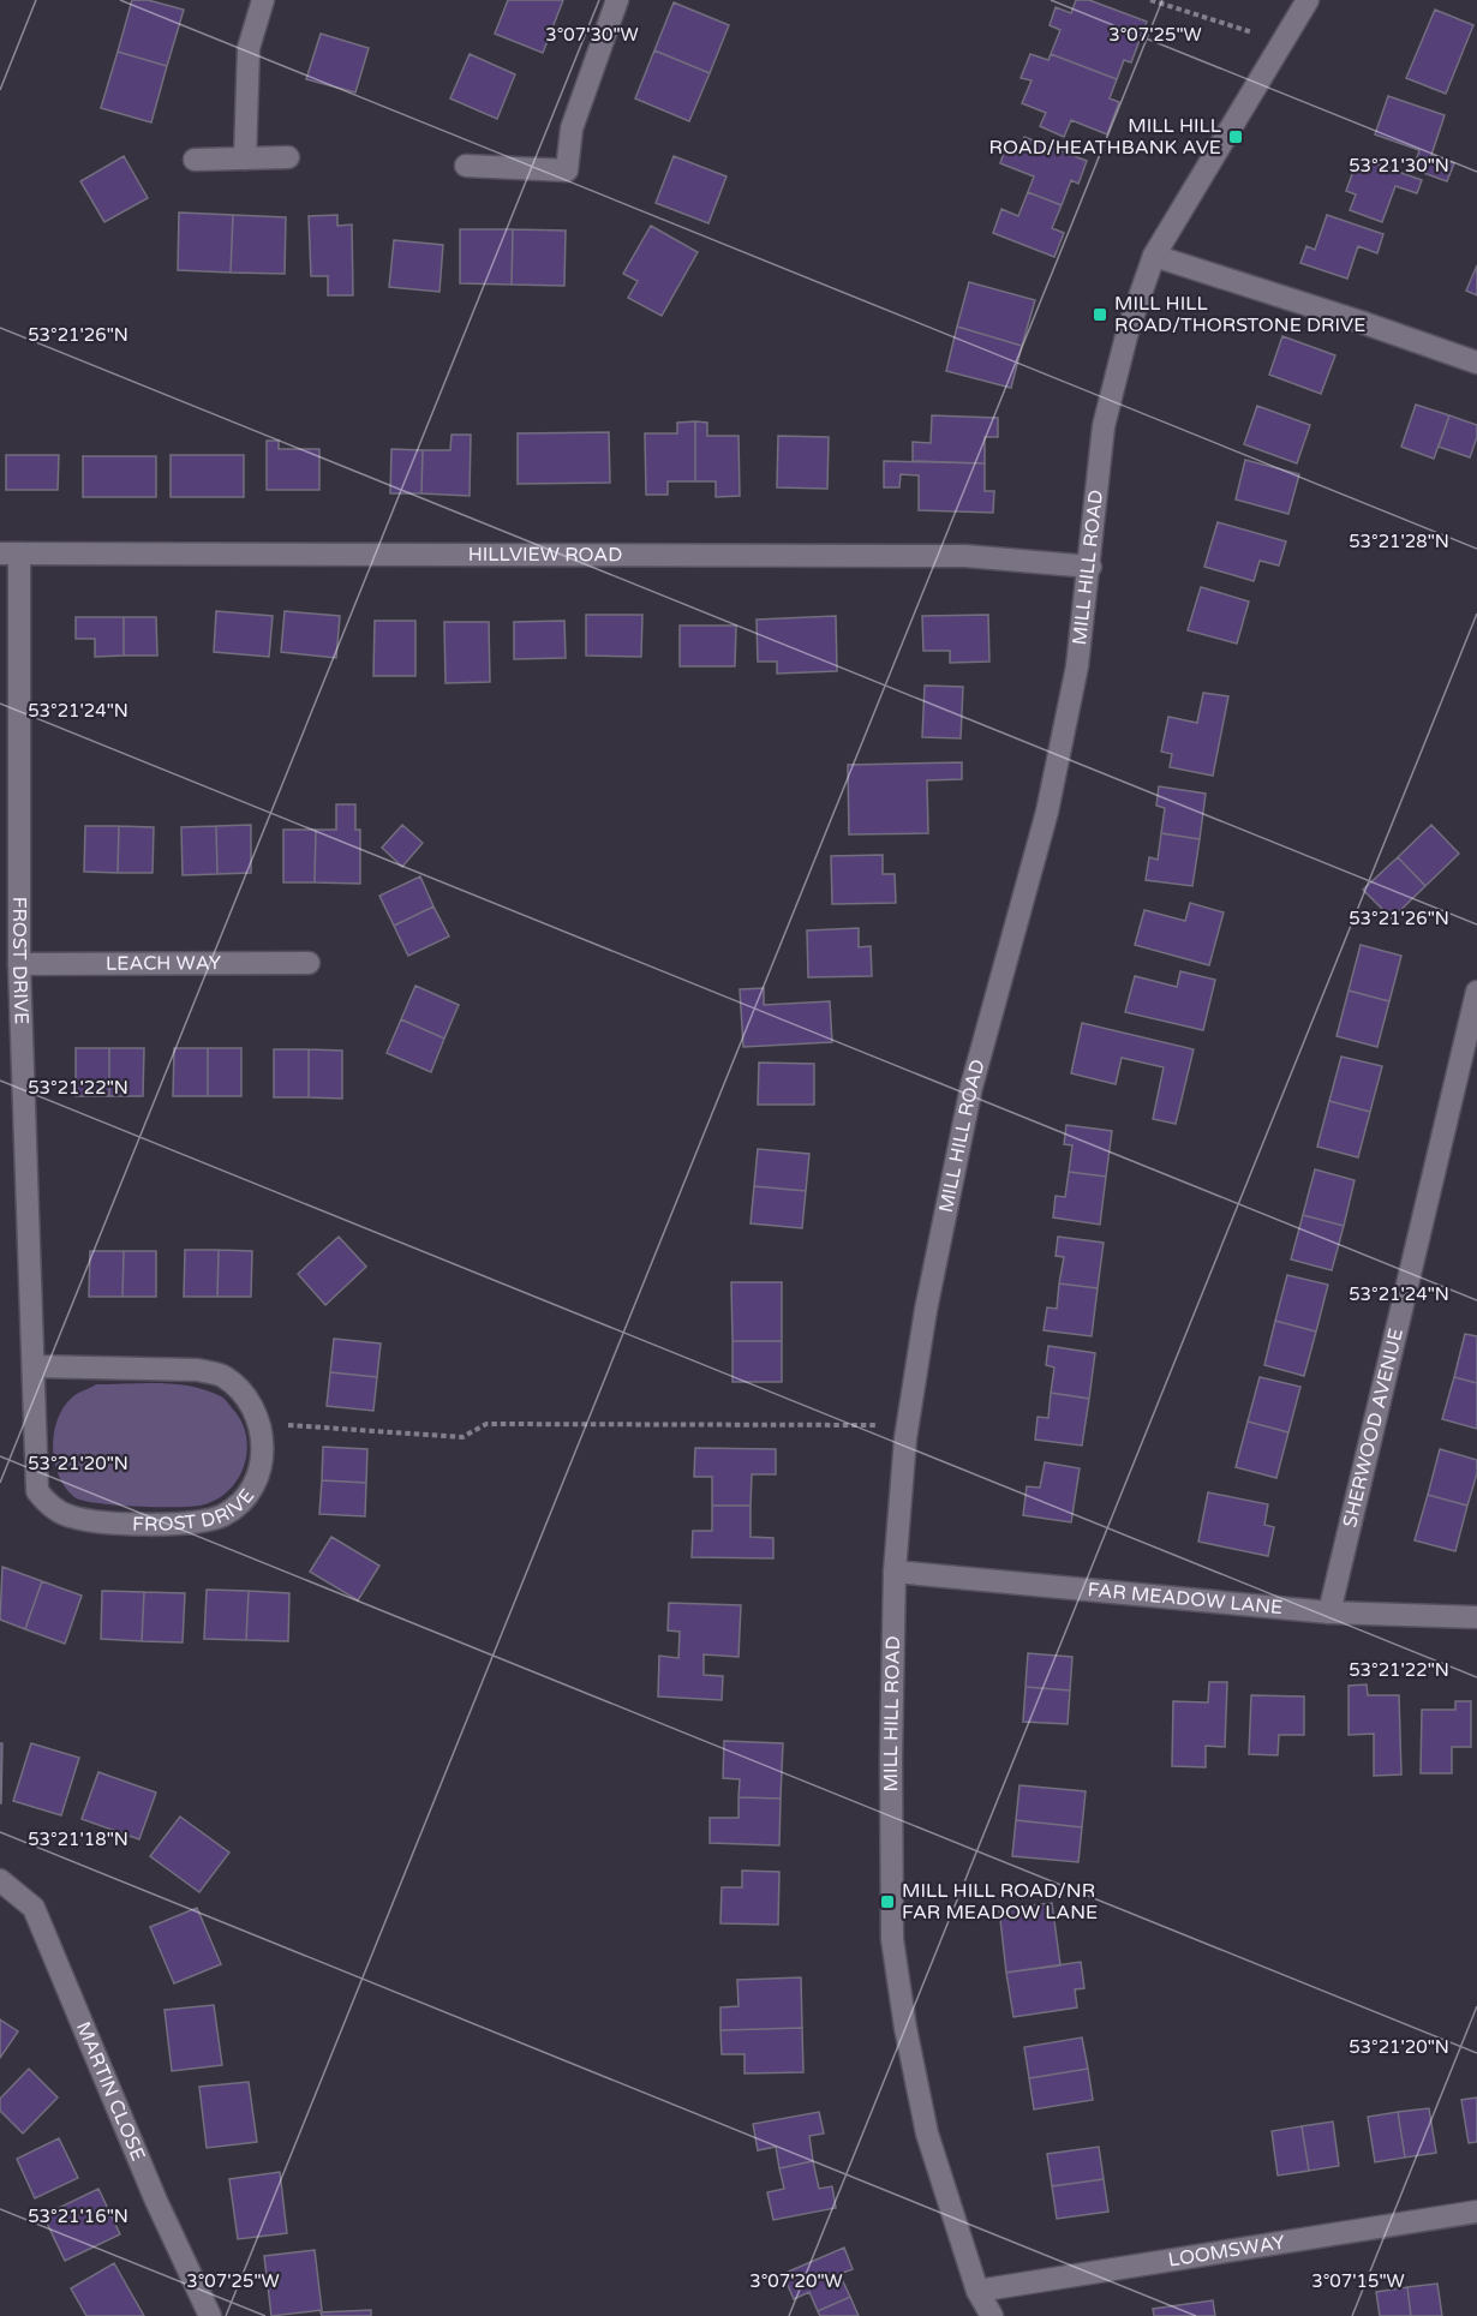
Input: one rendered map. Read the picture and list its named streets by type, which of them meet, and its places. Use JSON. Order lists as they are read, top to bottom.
{
  "streets": {
    "street": [
      "HILLVIEW ROAD",
      "MILL HILL ROAD",
      "FROST DRIVE",
      "LEACH WAY",
      "SHERWOOD AVENUE",
      "FAR MEADOW LANE",
      "MARTIN CLOSE",
      "LOOMSWAY"
    ]
  },
  "crossings": [
    ["HILLVIEW ROAD", "MILL HILL ROAD"],
    ["HILLVIEW ROAD", "FROST DRIVE"],
    ["MILL HILL ROAD", "FAR MEADOW LANE"],
    ["MILL HILL ROAD", "LOOMSWAY"],
    ["FROST DRIVE", "LEACH WAY"],
    ["SHERWOOD AVENUE", "FAR MEADOW LANE"]
  ],
  "places": {
    "transit": ["MILL HILL ROAD/HEATHBANK AVE", "MILL HILL ROAD/THORSTONE DRIVE", "MILL HILL ROAD/NR FAR MEADOW LANE"]
  },
  "coordinates": [
    "3°07'30\"W",
    "3°07'25\"W",
    "53°21'30\"N",
    "53°21'26\"N",
    "53°21'28\"N",
    "53°21'24\"N",
    "53°21'22\"N",
    "53°21'20\"N",
    "53°21'18\"N",
    "53°21'16\"N",
    "3°07'20\"W",
    "3°07'15\"W"
  ]
}
